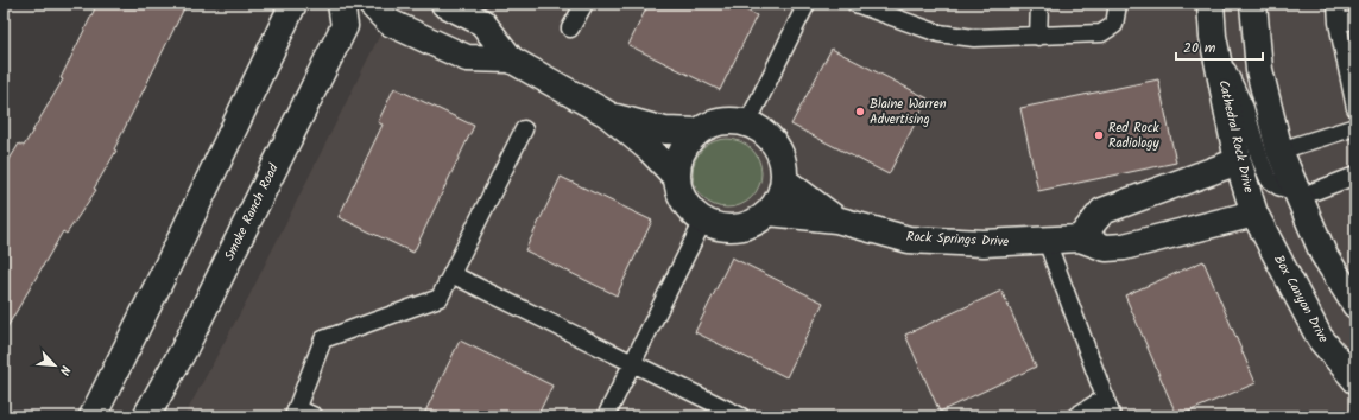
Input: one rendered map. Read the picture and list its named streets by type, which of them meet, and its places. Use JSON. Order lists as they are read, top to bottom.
{
  "streets": {
    "street": [
      "Cathedral Rock Drive",
      "Smoke Ranch Road",
      "Rock Springs Drive",
      "Box Canyon Drive"
    ]
  },
  "crossings": [
    ["Cathedral Rock Drive", "Rock Springs Drive"],
    ["Cathedral Rock Drive", "Box Canyon Drive"],
    ["Rock Springs Drive", "Box Canyon Drive"]
  ],
  "places": ["Blaine Warren Advertising", "Red Rock Radiology"],
  "scale_bar": "20 m",
  "north": "bottom right"
}
